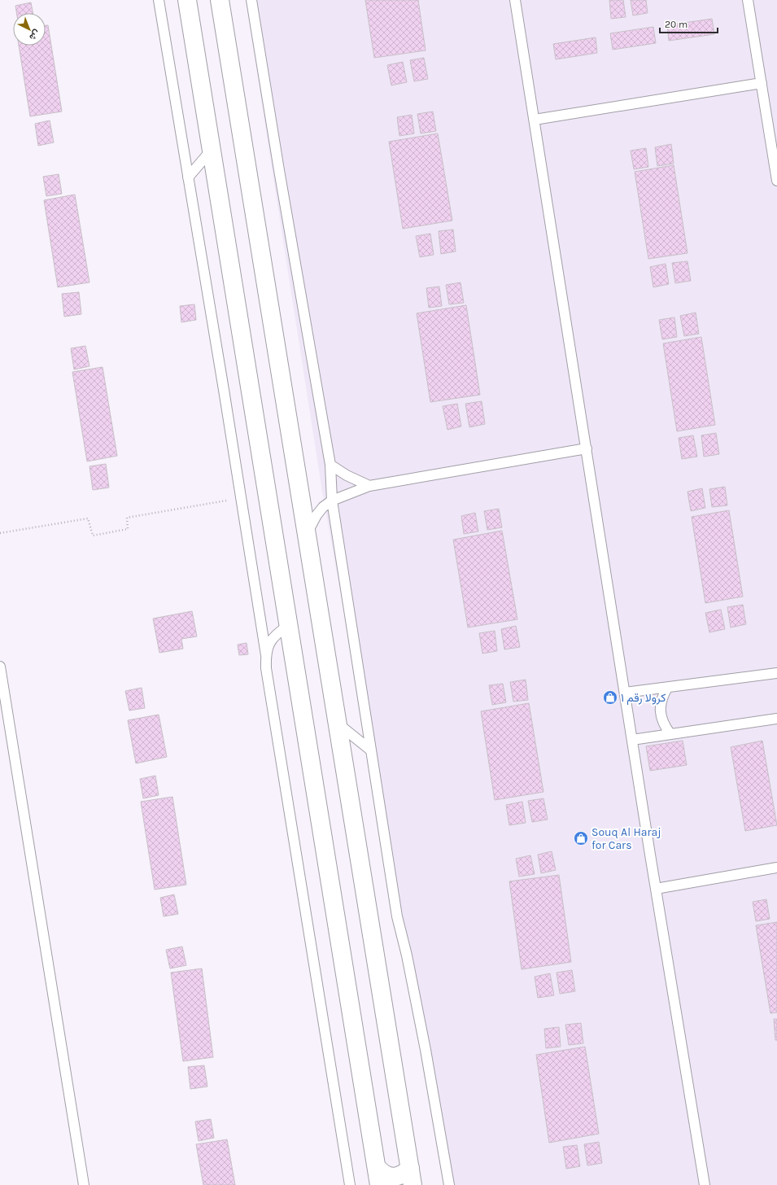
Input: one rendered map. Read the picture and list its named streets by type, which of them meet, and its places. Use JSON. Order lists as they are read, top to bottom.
{
  "places": {
    "shop": ["كرولا رقم ١", "Souq Al Haraj for Cars"]
  },
  "scale_bar": "20 m",
  "north": "bottom right"
}
